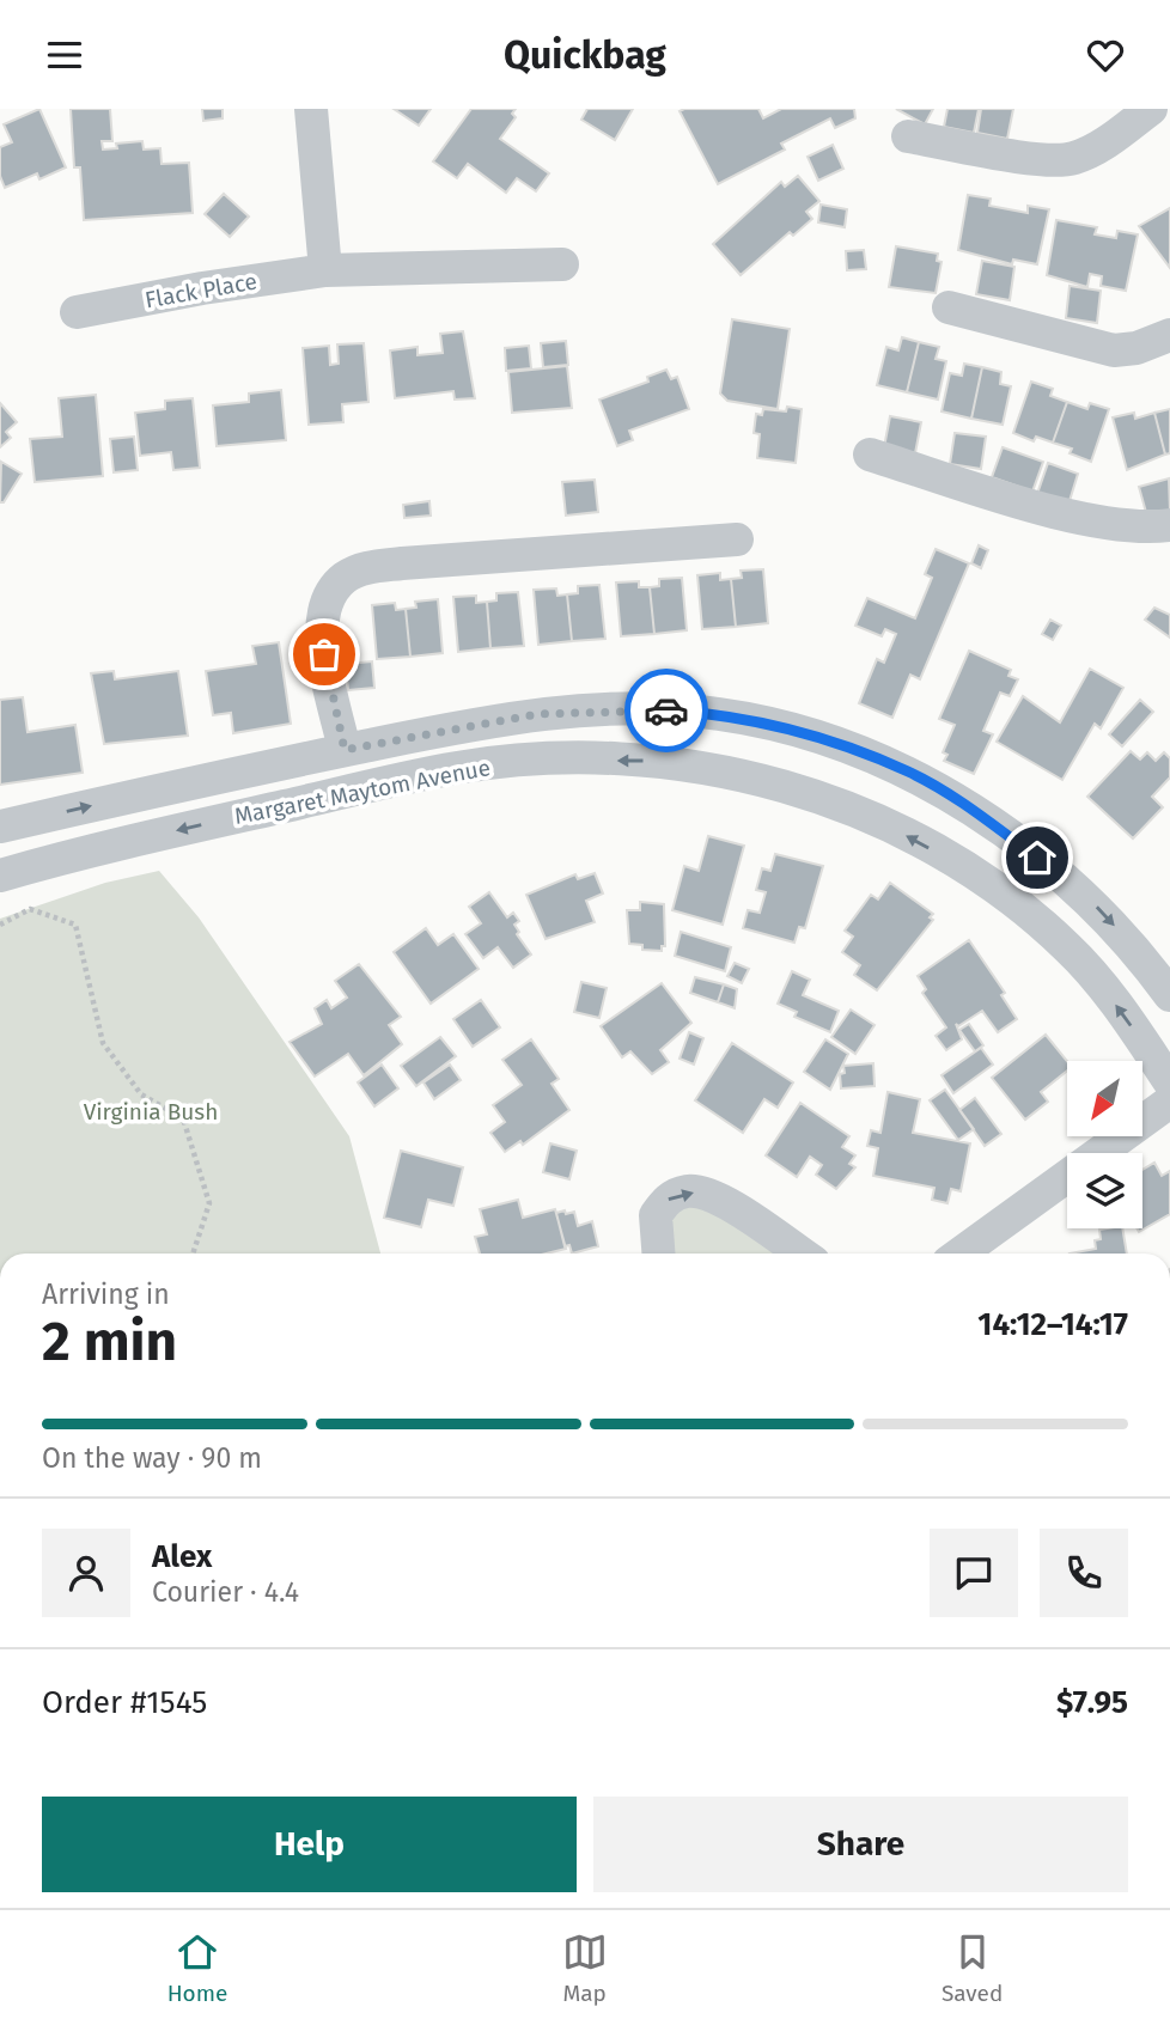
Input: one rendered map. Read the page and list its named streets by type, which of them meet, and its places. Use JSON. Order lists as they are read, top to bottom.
{
  "streets": {
    "street": ["Flack Place", "Margaret Maytom Avenue"]
  },
  "parks": ["Virginia Bush"],
  "north": "bottom left",
  "page": {
    "header": "Quickbag",
    "heading": ["2 min", "Arriving in", "14:12–14:17"],
    "panel": [
      "Alex",
      "Courier · 4.4",
      "Order #1545",
      "$7.95"
    ],
    "bar": "On the way · 90 m",
    "buttons": ["Help", "Share"],
    "tabs": ["Home", "Map", "Saved"]
  }
}
